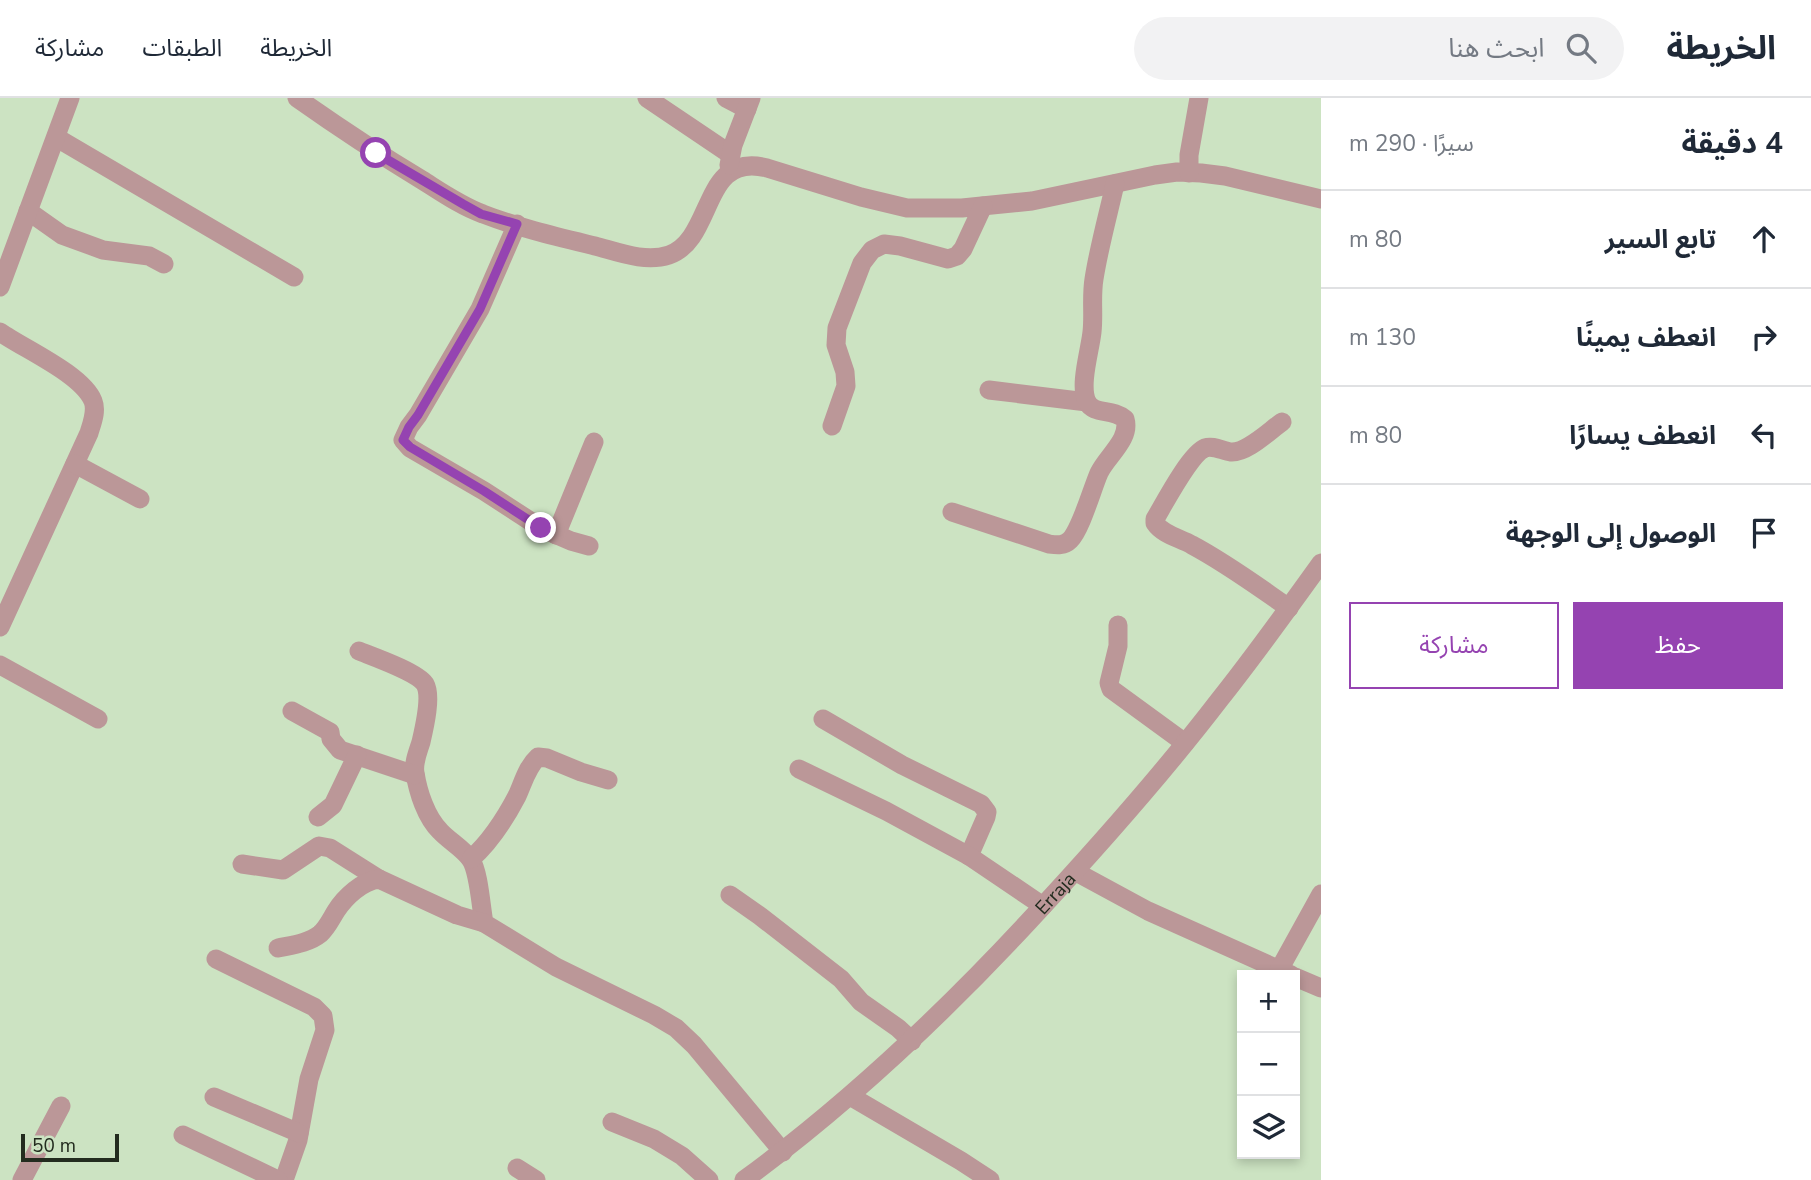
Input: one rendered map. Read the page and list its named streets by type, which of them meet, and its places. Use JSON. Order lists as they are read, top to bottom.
{
  "streets": {
    "street": ["Erraja"]
  },
  "scale_bar": "50 m",
  "page": {
    "header": "الخريطة",
    "search": "ابحث هنا",
    "nav": ["الخريطة", "الطبقات", "مشاركة"],
    "heading": ["4 دقيقة", "سيرًا · 290 m"],
    "list": [
      ["تابع السير", "80 m"],
      ["انعطف يمينًا", "130 m"],
      ["انعطف يسارًا", "80 m"],
      "الوصول إلى الوجهة"
    ],
    "buttons": ["حفظ", "مشاركة"],
    "map_buttons": ["+", "−"],
    "scale": "50 m"
  }
}
